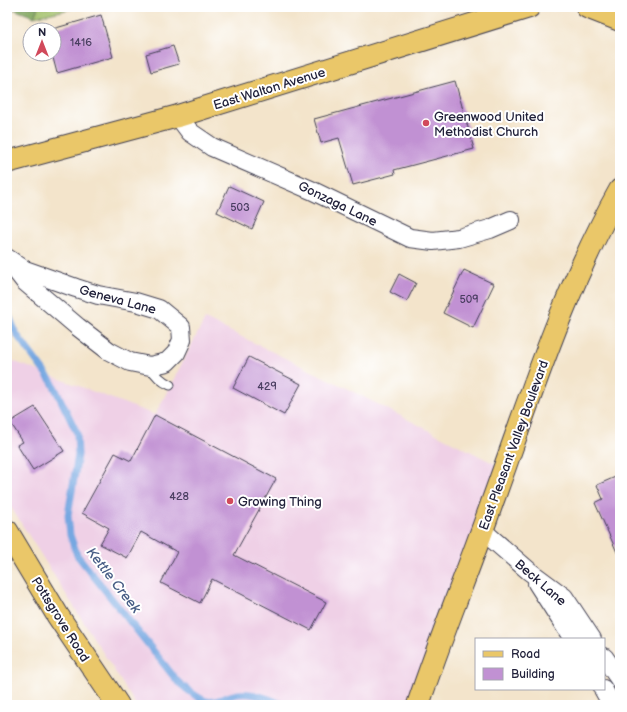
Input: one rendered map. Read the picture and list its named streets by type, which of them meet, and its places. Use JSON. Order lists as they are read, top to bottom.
{
  "streets": {
    "main road": ["East Walton Avenue", "East Pleasant Valley Boulevard", "Pottsgrove Road"],
    "street": ["Gonzaga Lane", "Geneva Lane", "Beck Lane"]
  },
  "crossings": [
    ["East Walton Avenue", "Gonzaga Lane"],
    ["East Pleasant Valley Boulevard", "Beck Lane"]
  ],
  "water": ["Kettle Creek"],
  "places": ["Greenwood United Methodist Church", "Growing Thing"],
  "house_numbers": [
    "1416",
    "503",
    "509",
    "429",
    "428"
  ],
  "legend": ["Road", "Building"],
  "north": "top"
}
